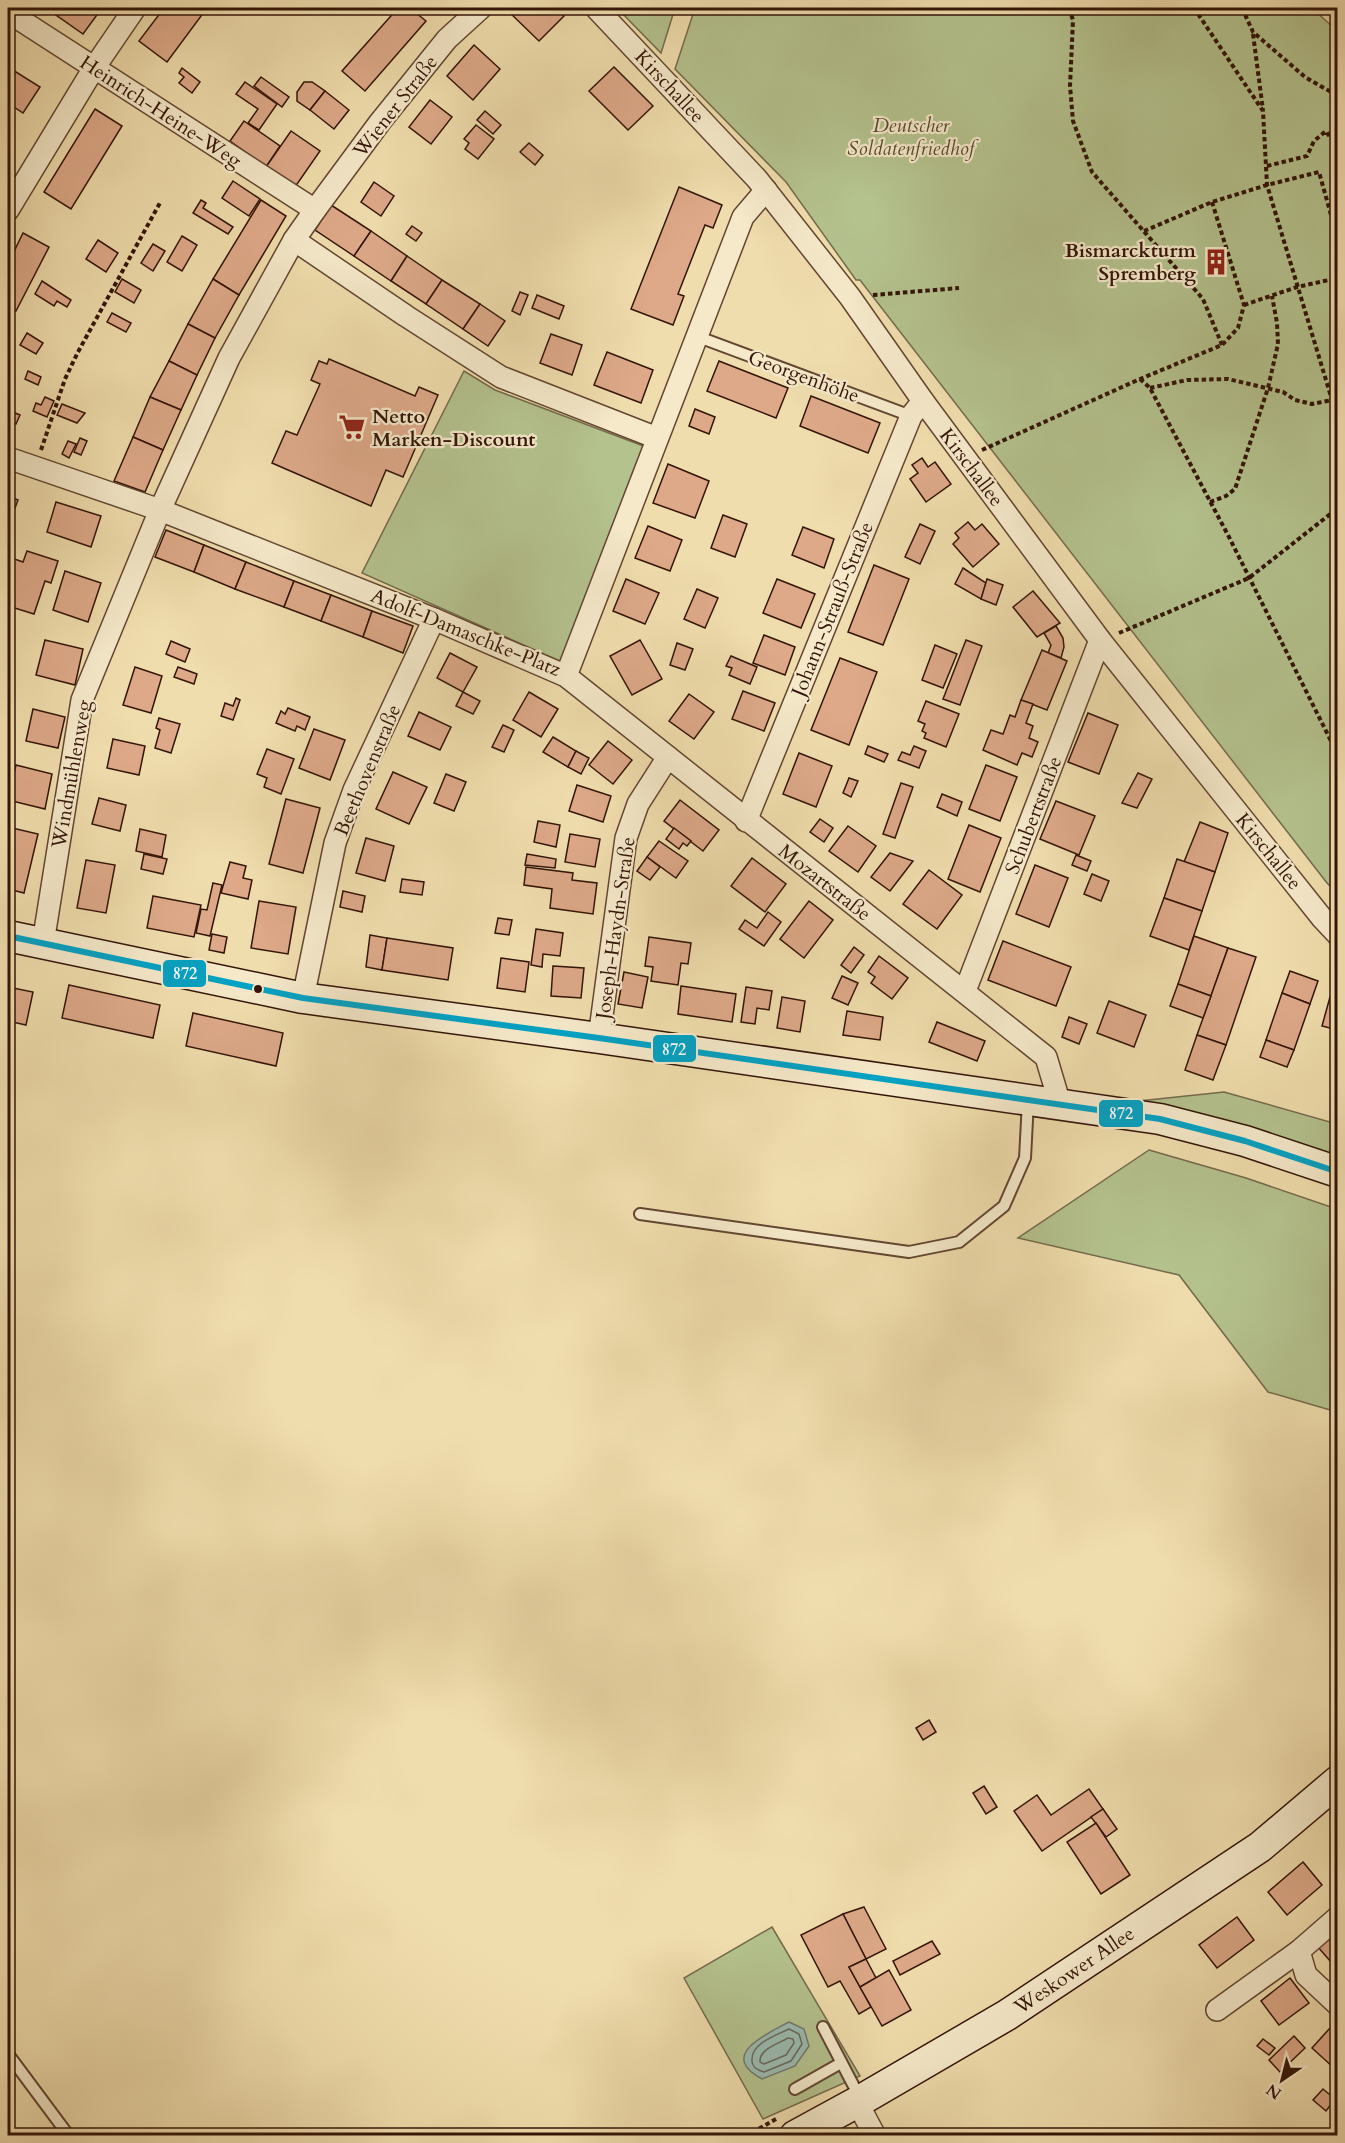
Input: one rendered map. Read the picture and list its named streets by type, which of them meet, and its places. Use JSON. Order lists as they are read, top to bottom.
{
  "streets": {
    "main road": ["Weskower Allee"],
    "street": [
      "Kirschallee",
      "Wiener Straße",
      "Heinrich-Heine-Weg",
      "Johann-Strauß-Straße",
      "Adolf-Damaschke-Platz",
      "Beethovenstraße",
      "Windmühlenweg",
      "Schubertstraße",
      "Mozartstraße",
      "Joseph-Haydn-Straße"
    ],
    "lane": ["Georgenhöhe"]
  },
  "crossings": [
    ["Kirschallee", "Georgenhöhe"],
    ["Kirschallee", "Johann-Strauß-Straße"],
    ["Kirschallee", "Schubertstraße"],
    ["Wiener Straße", "Heinrich-Heine-Weg"],
    ["Georgenhöhe", "Johann-Strauß-Straße"],
    ["Johann-Strauß-Straße", "Mozartstraße"],
    ["Adolf-Damaschke-Platz", "Beethovenstraße"],
    ["Adolf-Damaschke-Platz", "Windmühlenweg"],
    ["Adolf-Damaschke-Platz", "Mozartstraße"],
    ["Schubertstraße", "Mozartstraße"],
    ["Mozartstraße", "Joseph-Haydn-Straße"]
  ],
  "parks": ["Deutscher Soldatenfriedhof"],
  "places": {
    "building": ["Bismarckturm Spremberg"],
    "supermarket": ["Netto Marken-Discount"]
  },
  "lines": ["transit line 872"],
  "north": "bottom left"
}
